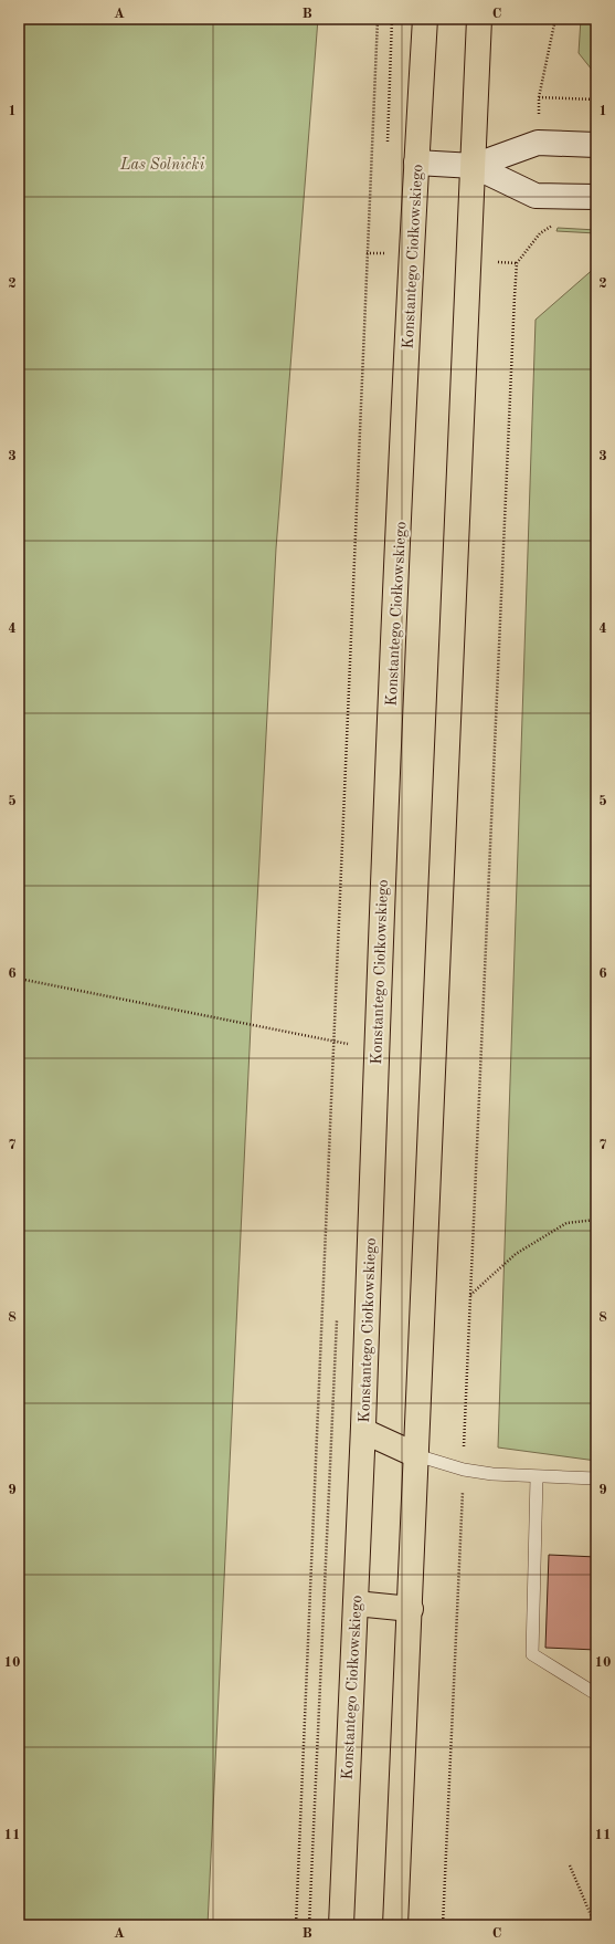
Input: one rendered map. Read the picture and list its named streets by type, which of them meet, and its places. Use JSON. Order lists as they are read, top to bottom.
{
  "streets": {
    "main road": ["Konstantego Ciołkowskiego"]
  },
  "parks": ["Las Solnicki"],
  "grid": {
    "columns": ["A", "B", "C"],
    "rows": [
      "1",
      "2",
      "3",
      "4",
      "5",
      "6",
      "7",
      "8",
      "9",
      "10",
      "11"
    ]
  }
}
